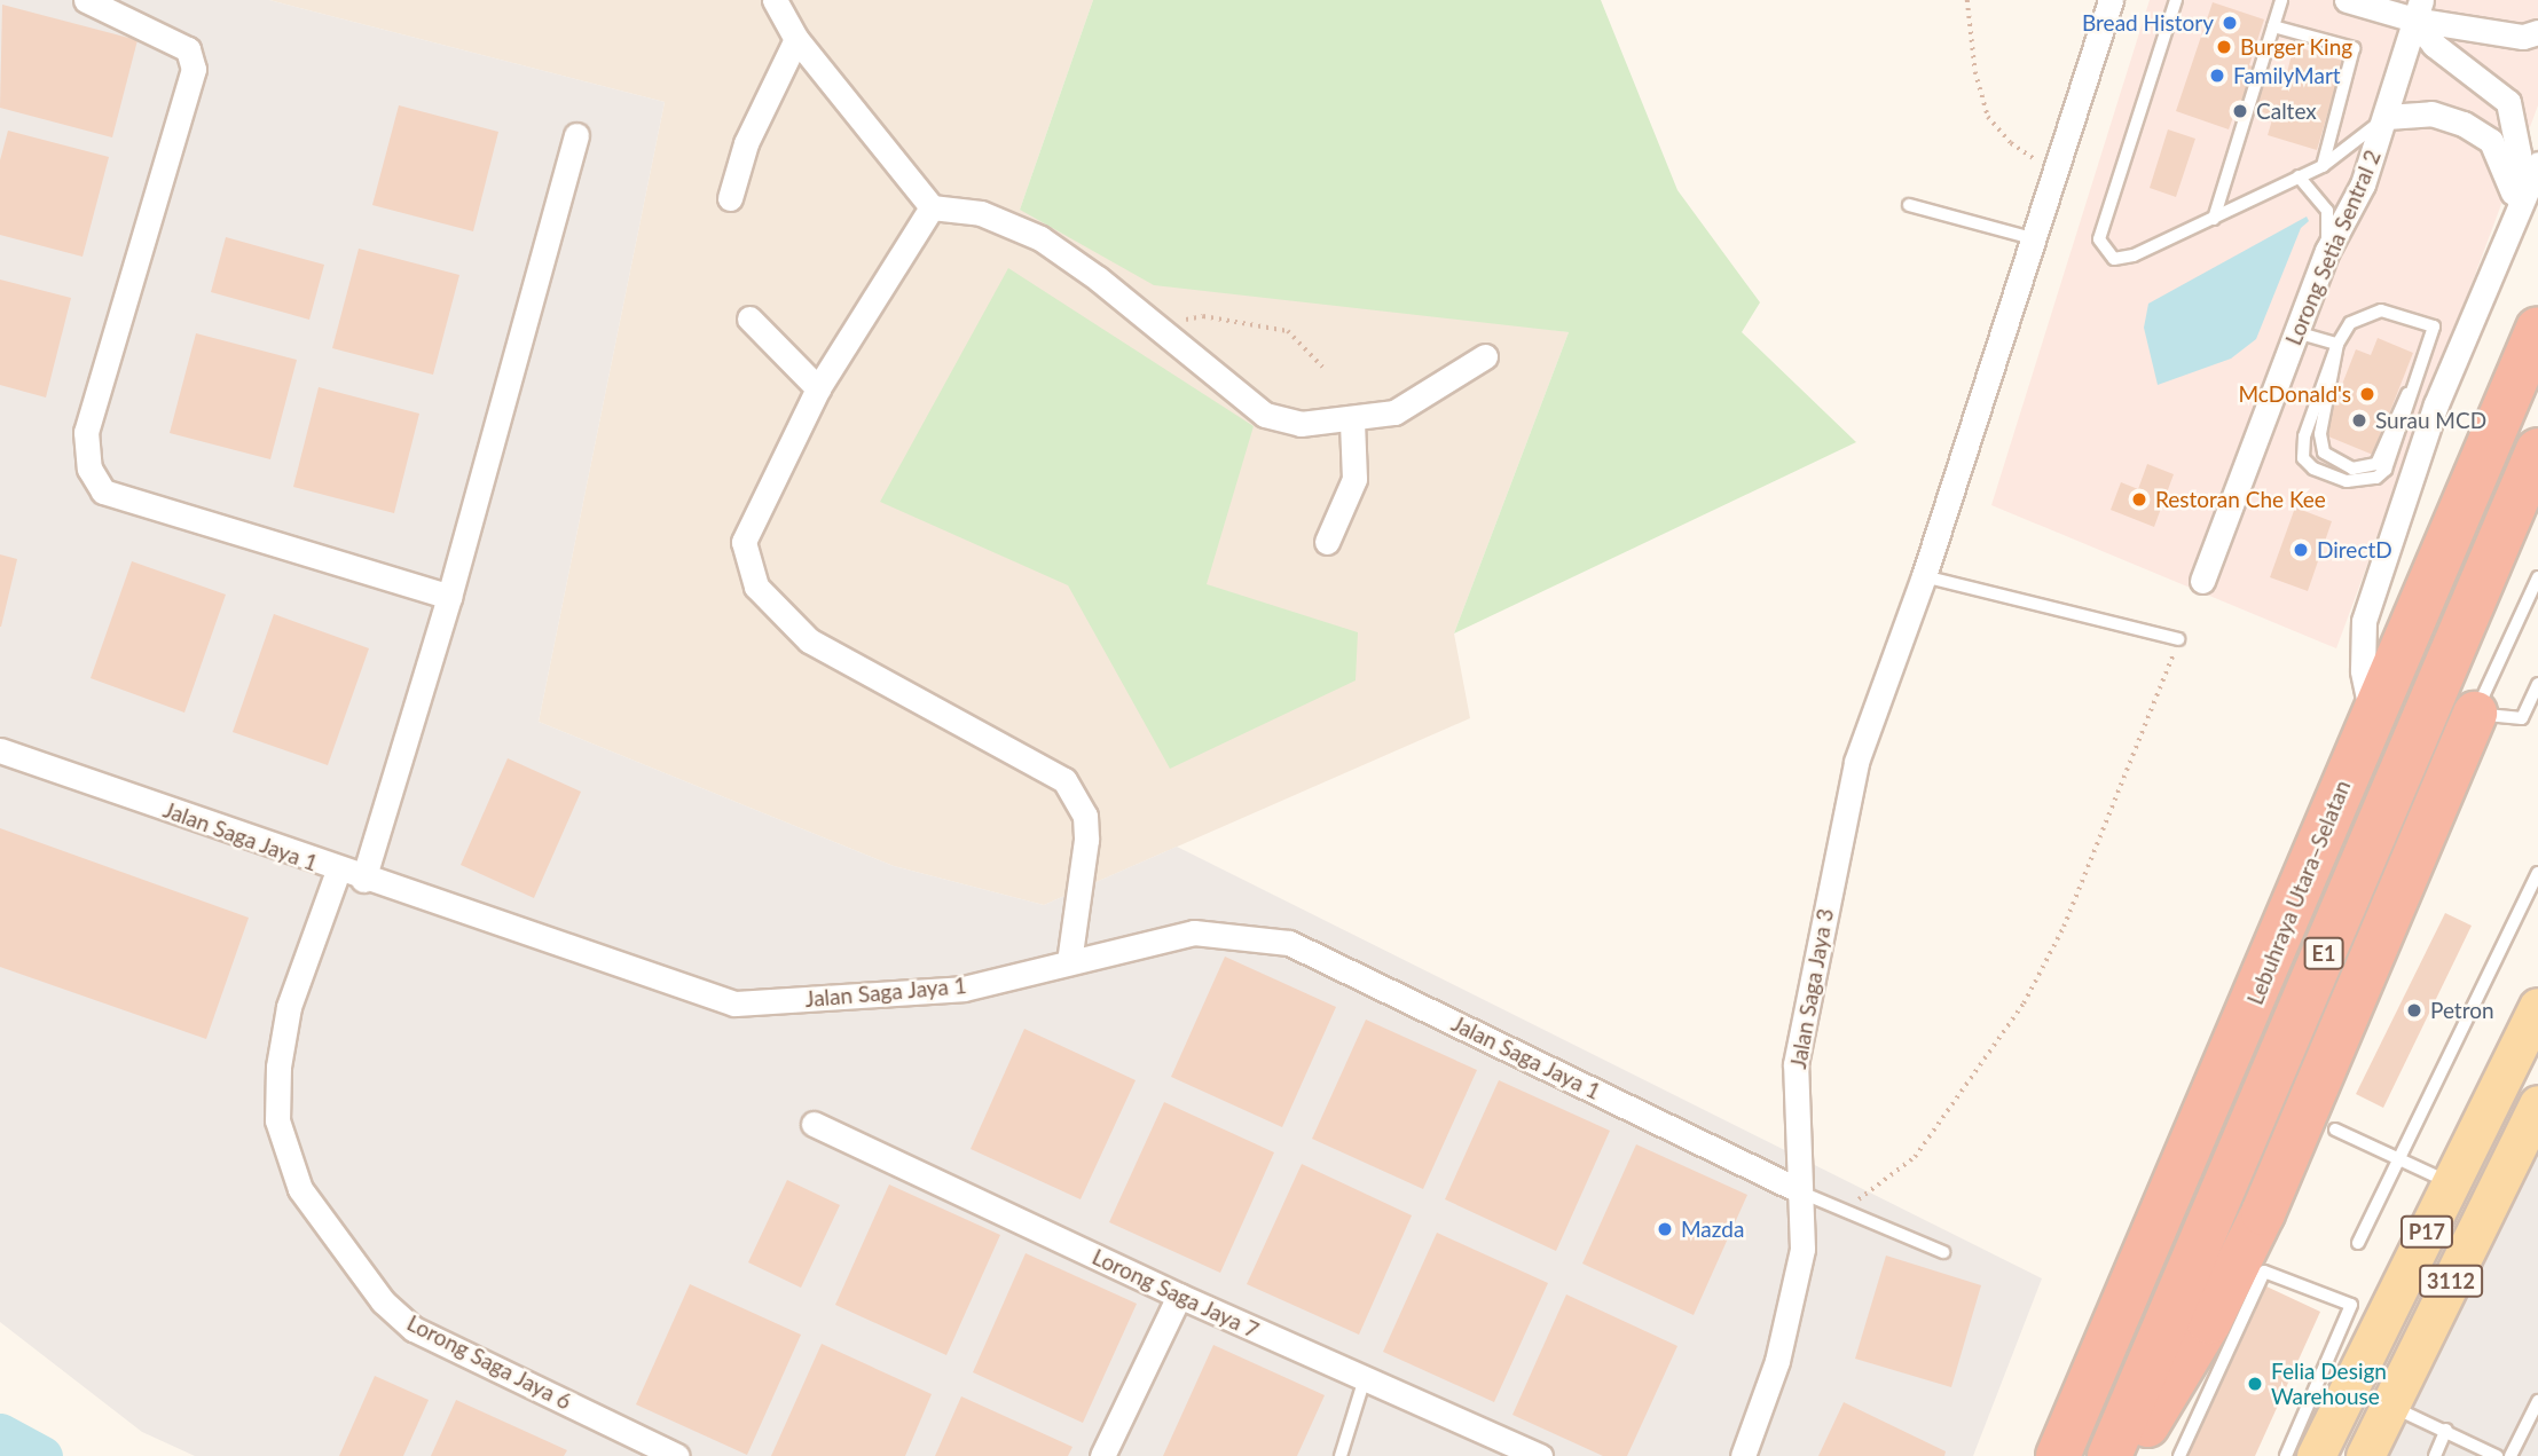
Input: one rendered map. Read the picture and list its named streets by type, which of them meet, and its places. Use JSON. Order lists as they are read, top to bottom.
{
  "streets": {
    "highway": ["Lebuhraya Utara–Selatan", "E1"],
    "main road": ["P17", "3112"],
    "street": [
      "Lorong Setia Sentral 2",
      "Jalan Saga Jaya 1",
      "Jalan Saga Jaya 3",
      "Lorong Saga Jaya 7",
      "Lorong Saga Jaya 6"
    ]
  },
  "crossings": [
    ["Jalan Saga Jaya 1", "Jalan Saga Jaya 3"],
    ["Jalan Saga Jaya 1", "Lorong Saga Jaya 6"]
  ],
  "places": [
    "Bread History",
    "Burger King",
    "FamilyMart",
    "Caltex",
    "McDonald's",
    "Surau MCD",
    "Restoran Che Kee",
    "DirectD",
    "Petron",
    "Mazda",
    "Felia Design Warehouse"
  ]
}
